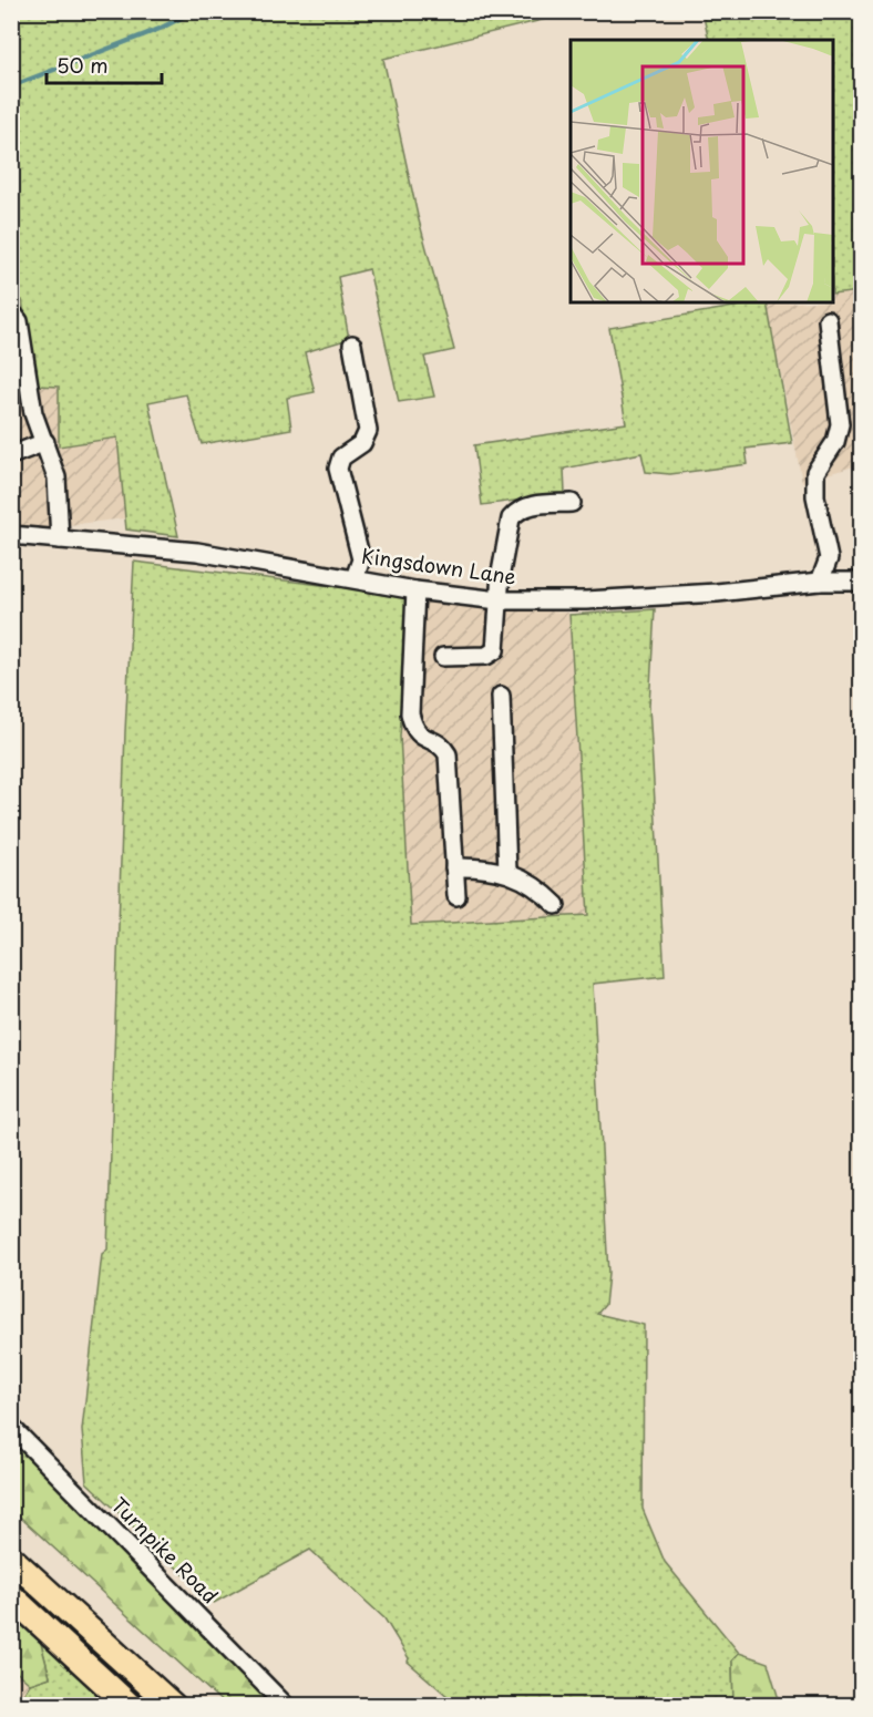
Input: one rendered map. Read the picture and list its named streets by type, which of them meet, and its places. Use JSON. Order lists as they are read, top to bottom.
{
  "streets": {
    "street": ["Kingsdown Lane", "Turnpike Road"]
  },
  "scale_bar": "50 m"
}
